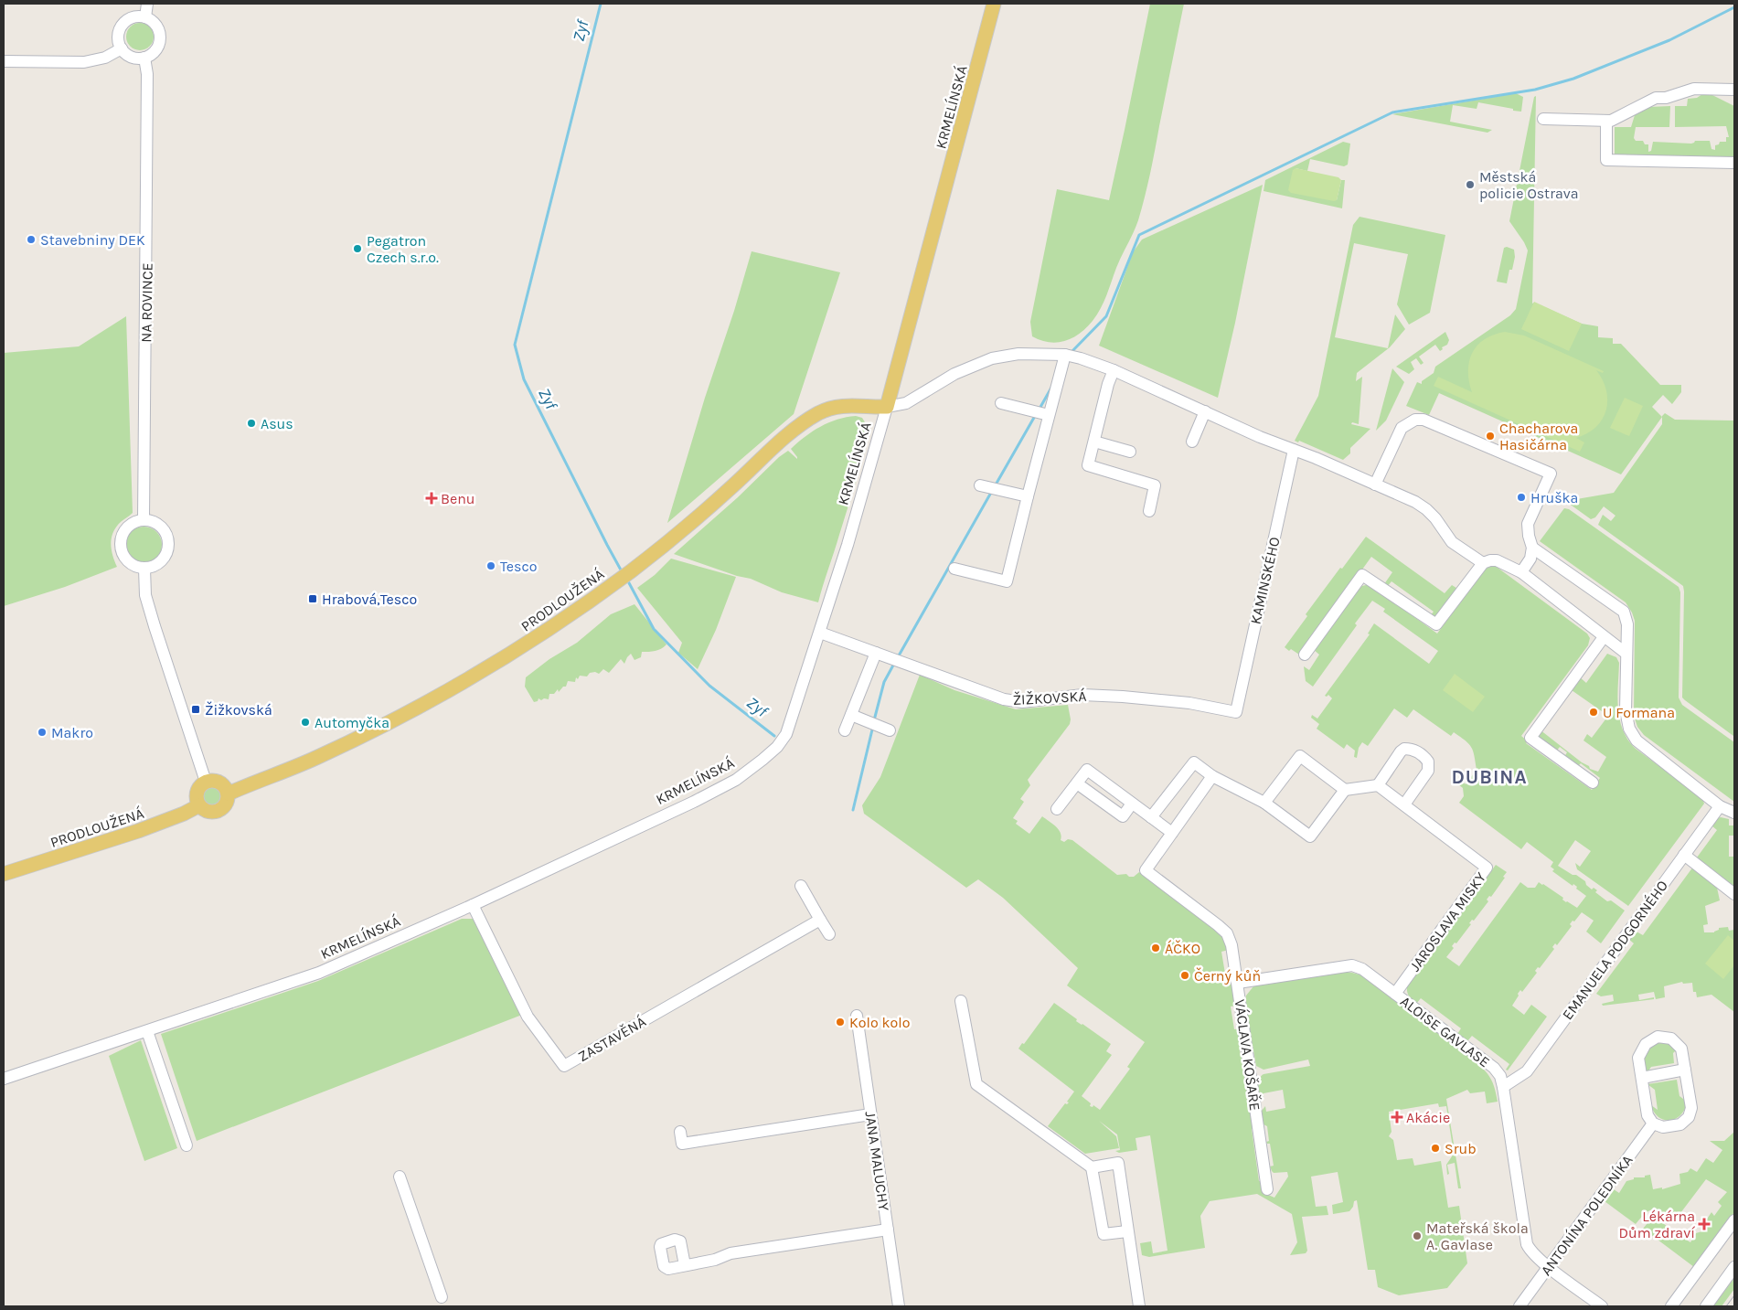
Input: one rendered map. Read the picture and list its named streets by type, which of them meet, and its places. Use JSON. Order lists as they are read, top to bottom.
{
  "streets": {
    "main road": ["KRMELÍNSKÁ", "PRODLOUŽENÁ"],
    "street": [
      "NA ROVINCE",
      "KAMINSKÉHO",
      "ŽIŽKOVSKÁ",
      "JAROSLAVA MISKY",
      "EMANUELA PODGORNÉHO",
      "ALOISE GAVLASE",
      "ZASTAVĚNÁ",
      "VÁCLAVA KOŠAŘE",
      "JANA MALUCHY",
      "ANTONÍNA POLEDNÍKA"
    ]
  },
  "crossings": [
    ["KRMELÍNSKÁ", "PRODLOUŽENÁ"],
    ["KRMELÍNSKÁ", "ŽIŽKOVSKÁ"],
    ["KRMELÍNSKÁ", "ZASTAVĚNÁ"],
    ["KAMINSKÉHO", "ŽIŽKOVSKÁ"],
    ["JAROSLAVA MISKY", "ALOISE GAVLASE"],
    ["EMANUELA PODGORNÉHO", "ALOISE GAVLASE"],
    ["ALOISE GAVLASE", "VÁCLAVA KOŠAŘE"],
    ["ALOISE GAVLASE", "ANTONÍNA POLEDNÍKA"]
  ],
  "districts": ["DUBINA"],
  "water": ["Zyf"],
  "places": {
    "other": [
      "Městská policie Ostrava",
      "Stavebniny DEK",
      "Pegatron Czech s.r.o.",
      "Asus",
      "Chacharova Hasičárna",
      "Hruška",
      "Tesco",
      "U Formana",
      "Automyčka",
      "Makro",
      "ÁČKO",
      "Černý kůň",
      "Kolo kolo",
      "Srub",
      "Mateřská škola A. Gavlase"
    ],
    "health": ["Benu", "Akácie", "Lékárna Dům zdraví"],
    "transit": ["Hrabová,Tesco", "Žižkovská"]
  }
}
